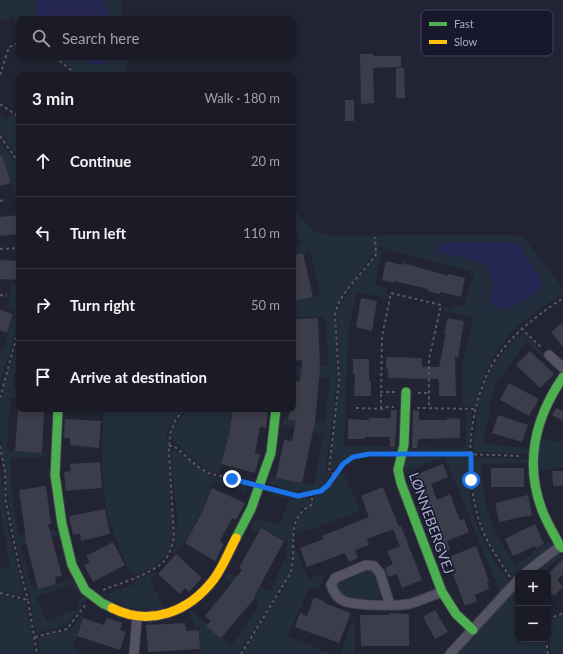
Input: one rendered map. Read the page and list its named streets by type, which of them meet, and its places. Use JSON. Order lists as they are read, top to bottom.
{
  "streets": {
    "street": ["LØNNEBERGVEJ"]
  },
  "legend": ["Fast", "Slow"],
  "page": {
    "search": "Search here",
    "heading": ["3 min", "Walk · 180 m"],
    "list": [
      ["Continue", "20 m"],
      ["Turn left", "110 m"],
      ["Turn right", "50 m"],
      "Arrive at destination"
    ],
    "map_buttons": ["+", "−"]
  }
}
